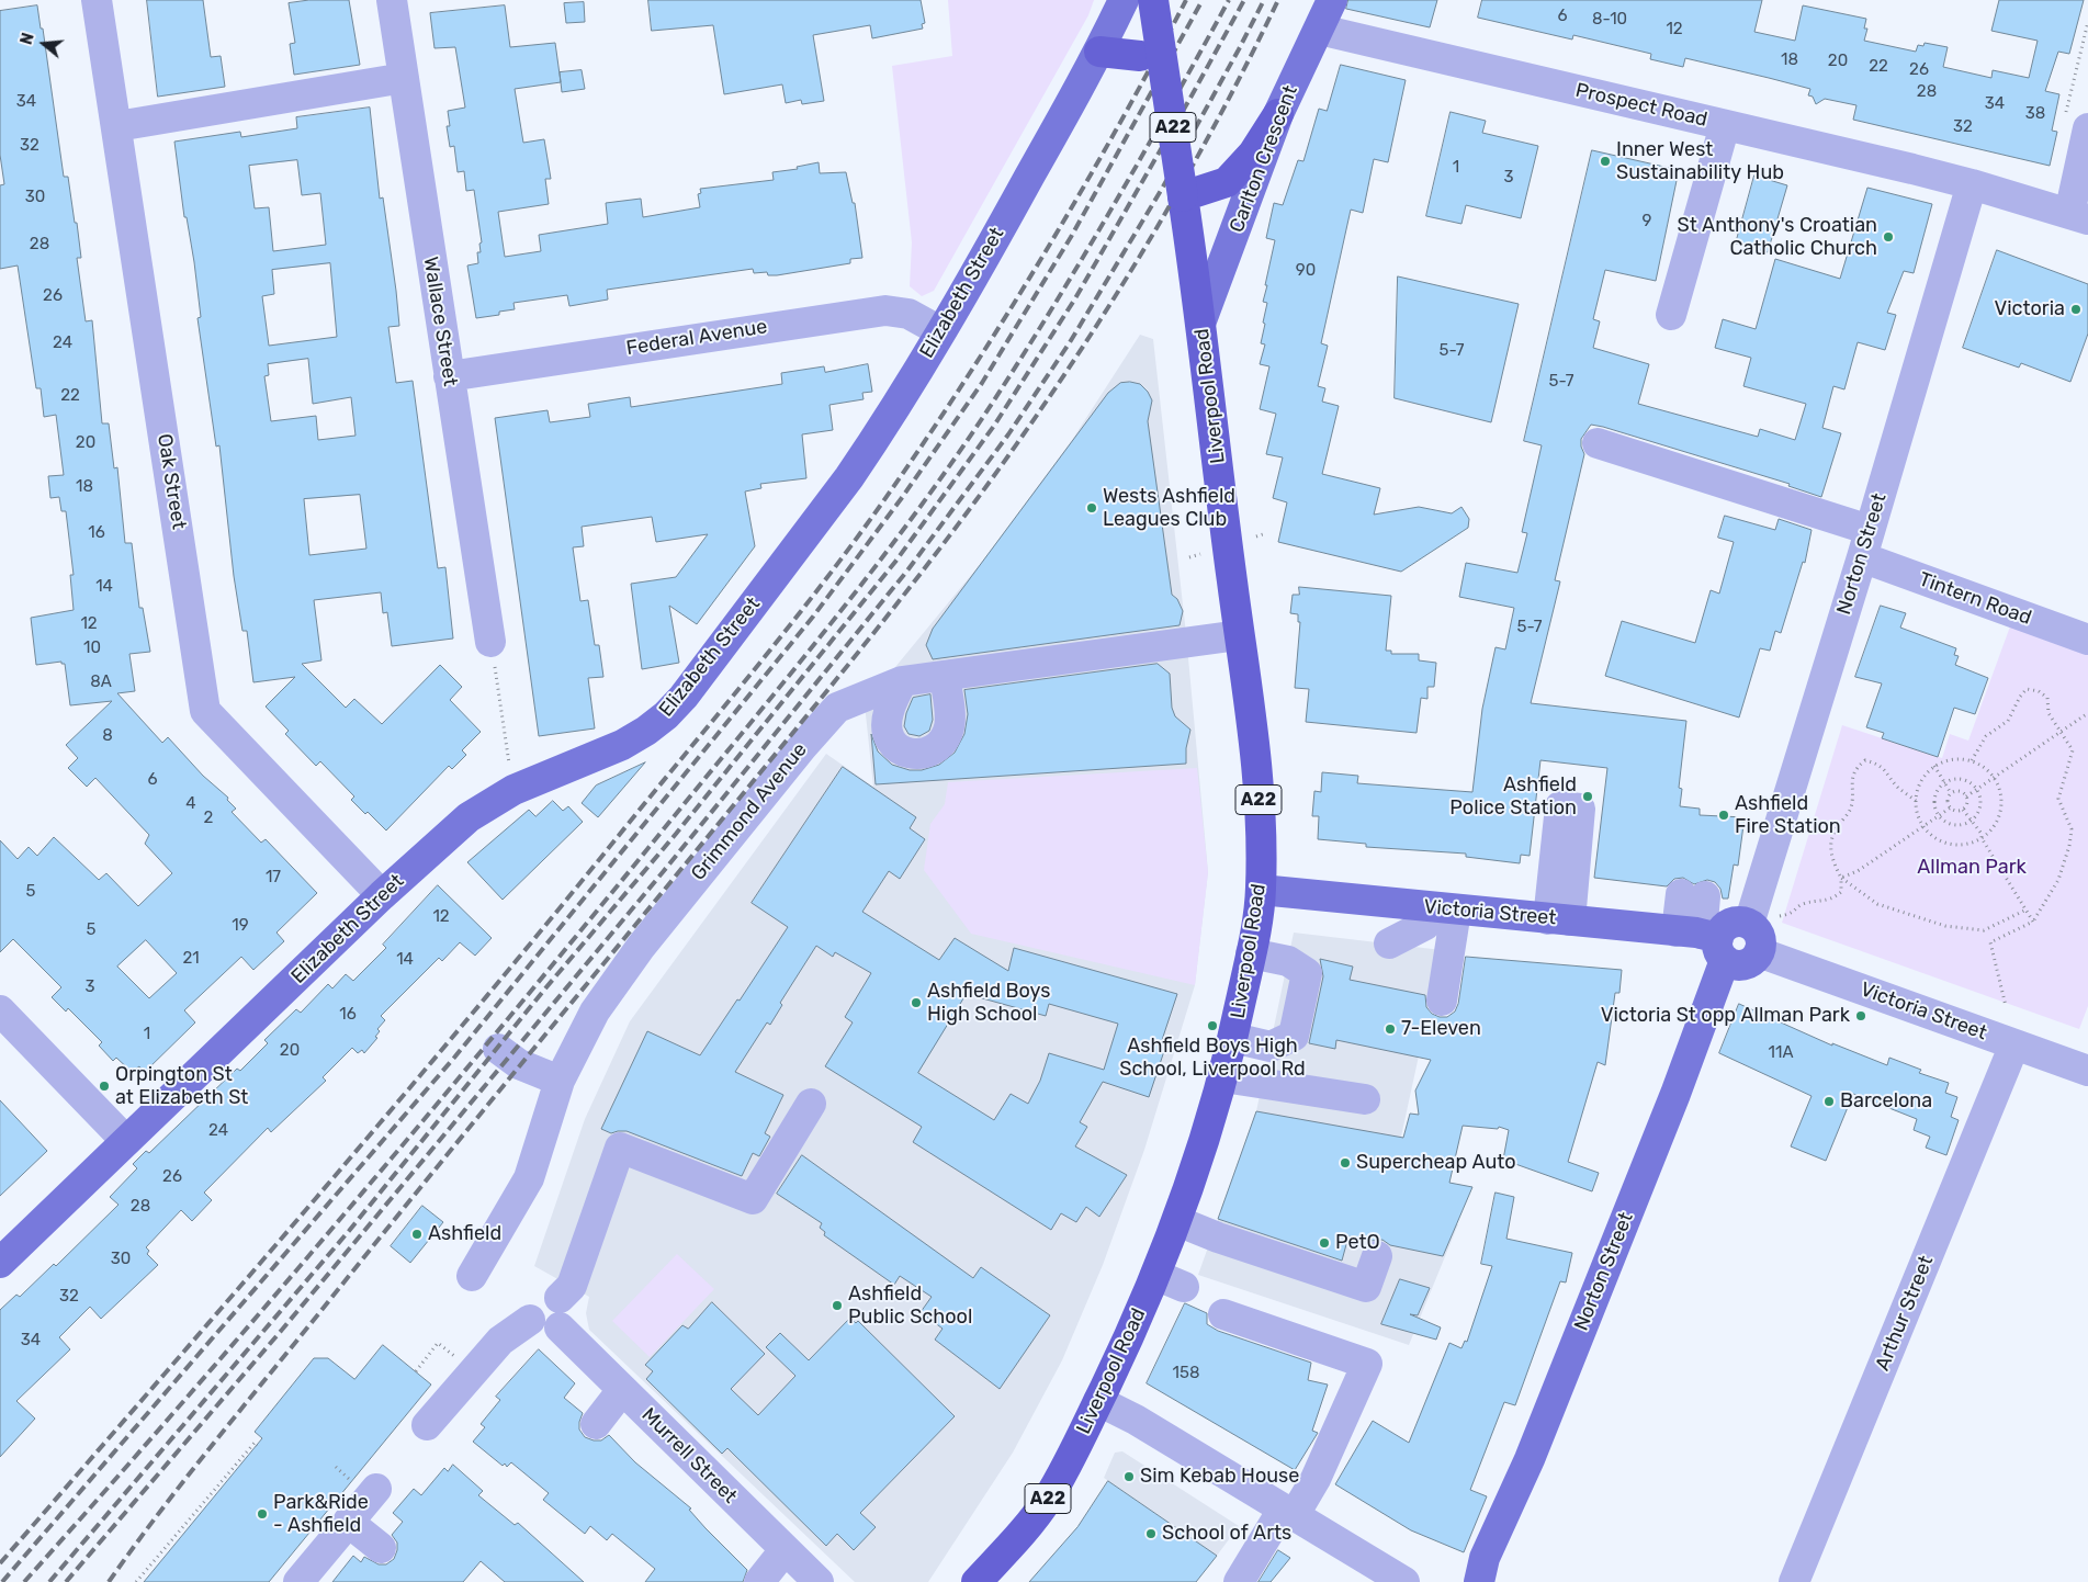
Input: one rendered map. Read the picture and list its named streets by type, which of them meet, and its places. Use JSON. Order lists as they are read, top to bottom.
{
  "streets": {
    "highway": ["A22", "Liverpool Road"],
    "main road": [
      "Carlton Crescent",
      "Elizabeth Street",
      "Norton Street",
      "Victoria Street"
    ],
    "street": [
      "Prospect Road",
      "Wallace Street",
      "Federal Avenue",
      "Oak Street",
      "Tintern Road",
      "Grimmond Avenue",
      "Arthur Street",
      "Murrell Street"
    ]
  },
  "crossings": [
    ["Prospect Road", "Carlton Crescent"],
    ["Prospect Road", "Norton Street"],
    ["Carlton Crescent", "Liverpool Road"],
    ["Elizabeth Street", "Federal Avenue"],
    ["Elizabeth Street", "Oak Street"],
    ["Wallace Street", "Federal Avenue"],
    ["Liverpool Road", "Grimmond Avenue"],
    ["Liverpool Road", "Victoria Street"],
    ["Norton Street", "Tintern Road"],
    ["Norton Street", "Victoria Street"],
    ["Victoria Street", "Arthur Street"]
  ],
  "parks": ["Allman Park"],
  "places": [
    "Inner West Sustainability Hub",
    "St Anthony's Croatian Catholic Church",
    "Victoria",
    "Wests Ashfield Leagues Club",
    "Ashfield Police Station",
    "Ashfield Fire Station",
    "Ashfield Boys High School",
    "Victoria St opp Allman Park",
    "Ashfield Boys High School, Liverpool Rd",
    "7-Eleven",
    "Orpington St at Elizabeth St",
    "Barcelona",
    "Supercheap Auto",
    "Ashfield",
    "PetO",
    "Ashfield Public School",
    "Sim Kebab House",
    "Park&Ride - Ashfield",
    "School of Arts"
  ],
  "house_numbers": [
    "6",
    "8-10",
    "12",
    "18",
    "20",
    "22",
    "26",
    "28",
    "34",
    "34",
    "38",
    "32",
    "32",
    "1",
    "3",
    "30",
    "9",
    "28",
    "90",
    "26",
    "24",
    "5-7",
    "5-7",
    "22",
    "20",
    "18",
    "16",
    "14",
    "12",
    "5-7",
    "10",
    "8A",
    "8",
    "6",
    "4",
    "2",
    "17",
    "5",
    "12",
    "19",
    "5",
    "21",
    "14",
    "3",
    "16",
    "1",
    "20",
    "11A",
    "24",
    "26",
    "28",
    "30",
    "32",
    "34",
    "158"
  ],
  "north": "left"
}
